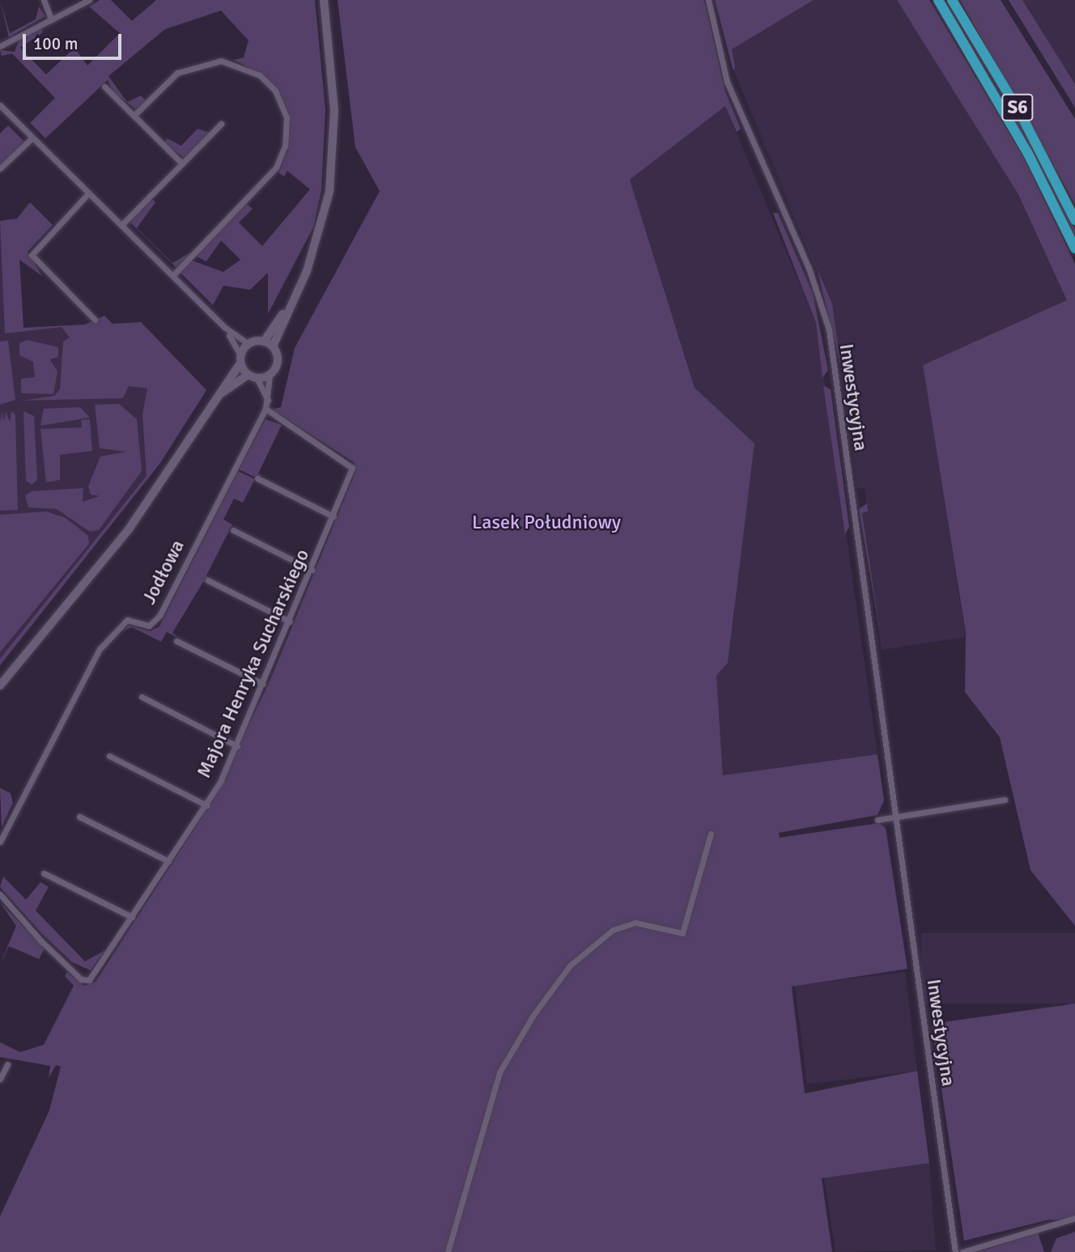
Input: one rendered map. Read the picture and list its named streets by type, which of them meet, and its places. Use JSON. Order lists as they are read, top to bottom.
{
  "streets": {
    "highway": ["S6"],
    "street": ["Inwestycyjna", "Jodłowa", "Majora Henryka Sucharskiego"]
  },
  "crossings": [
    ["Jodłowa", "Majora Henryka Sucharskiego"]
  ],
  "parks": ["Lasek Południowy"],
  "scale_bar": "100 m"
}
